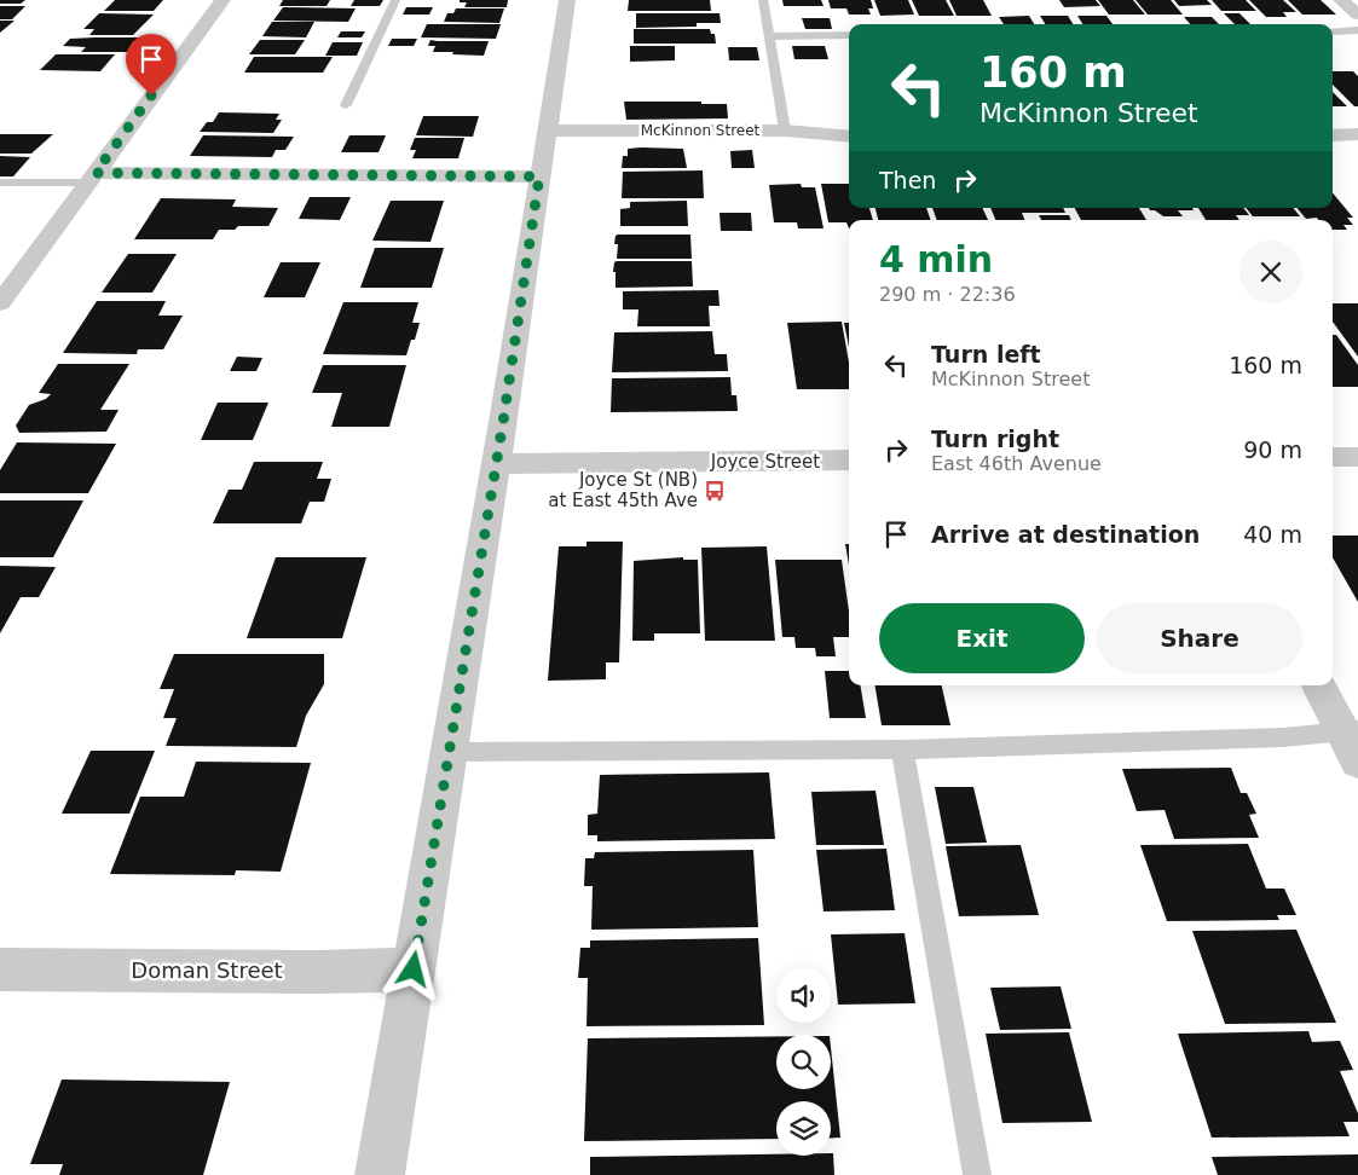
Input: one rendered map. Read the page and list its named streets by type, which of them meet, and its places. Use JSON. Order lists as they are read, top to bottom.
{
  "streets": {
    "street": ["McKinnon Street", "Joyce Street", "Doman Street"]
  },
  "places": {
    "bus stop": ["Joyce St (NB) at East 45th Ave"]
  },
  "page": {
    "turn": ["160 m", "McKinnon Street"],
    "then": "Then",
    "heading": ["4 min", "290 m · 22:36"],
    "list": [
      {
        "name": "Turn left",
        "note": "McKinnon Street",
        "value": "160 m"
      },
      {
        "name": "Turn right",
        "note": "East 46th Avenue",
        "value": "90 m"
      },
      {
        "name": "Arrive at destination",
        "value": "40 m"
      }
    ],
    "buttons": ["Exit", "Share"]
  }
}
